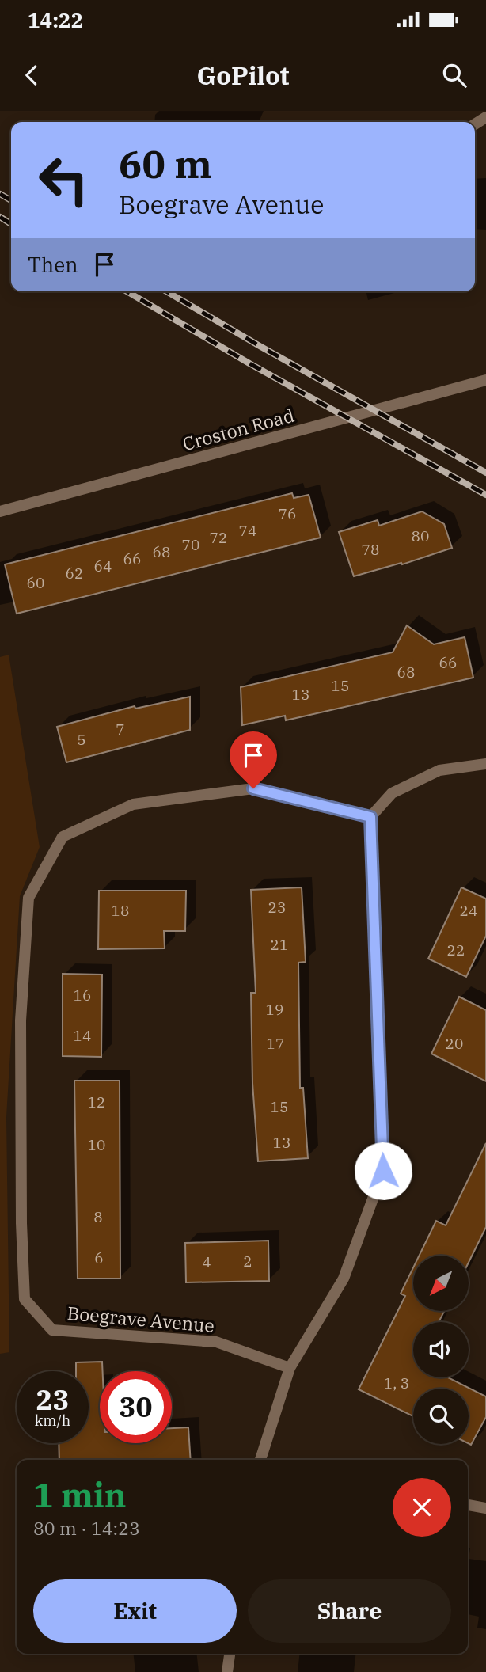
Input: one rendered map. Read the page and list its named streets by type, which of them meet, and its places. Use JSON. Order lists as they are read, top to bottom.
{
  "streets": {
    "street": ["Croston Road", "Boegrave Avenue"]
  },
  "house_numbers": [
    "76",
    "74",
    "80",
    "72",
    "70",
    "78",
    "68",
    "66",
    "64",
    "62",
    "60",
    "66",
    "68",
    "15",
    "13",
    "7",
    "5",
    "23",
    "18",
    "24",
    "21",
    "22",
    "16",
    "19",
    "14",
    "17",
    "20",
    "12",
    "15",
    "13",
    "10",
    "8",
    "6",
    "2",
    "4",
    "1, 3"
  ],
  "north": "bottom left",
  "page": {
    "status": "14:22",
    "header": "GoPilot",
    "turn": ["60 m", "Boegrave Avenue"],
    "then": "Then",
    "speed": "23 km/h",
    "limit": "30",
    "heading": ["1 min", "80 m · 14:23"],
    "buttons": ["Exit", "Share"]
  }
}
